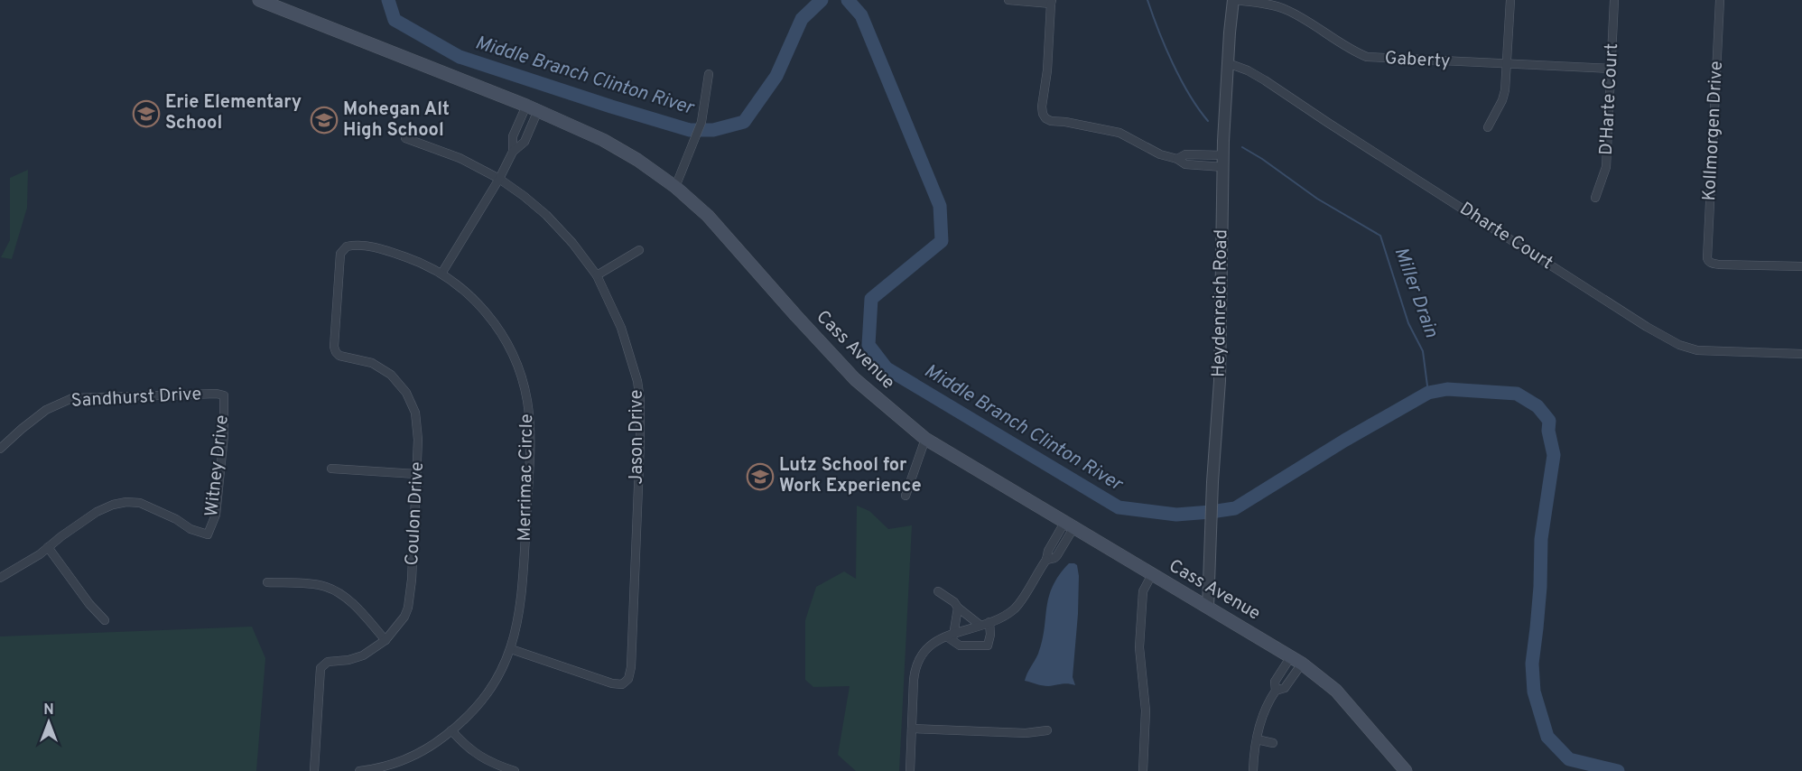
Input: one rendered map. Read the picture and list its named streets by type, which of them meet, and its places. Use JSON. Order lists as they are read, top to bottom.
{
  "streets": {
    "main road": ["Cass Avenue"],
    "street": [
      "Gaberty",
      "D'Harte Court",
      "Kollmorgen Drive",
      "Dharte Court",
      "Heydenreich Road",
      "Sandhurst Drive",
      "Jason Drive",
      "Witney Drive",
      "Merrimac Circle",
      "Coulon Drive"
    ]
  },
  "crossings": [
    ["Gaberty", "D'Harte Court"],
    ["Gaberty", "Heydenreich Road"],
    ["Dharte Court", "Heydenreich Road"],
    ["Heydenreich Road", "Cass Avenue"],
    ["Sandhurst Drive", "Witney Drive"],
    ["Jason Drive", "Merrimac Circle"],
    ["Merrimac Circle", "Coulon Drive"]
  ],
  "water": ["Middle Branch Clinton River", "Miller Drain"],
  "places": {
    "school or university": ["Erie Elementary School", "Mohegan Alt High School", "Lutz School for Work Experience"]
  },
  "north": "top"
}
